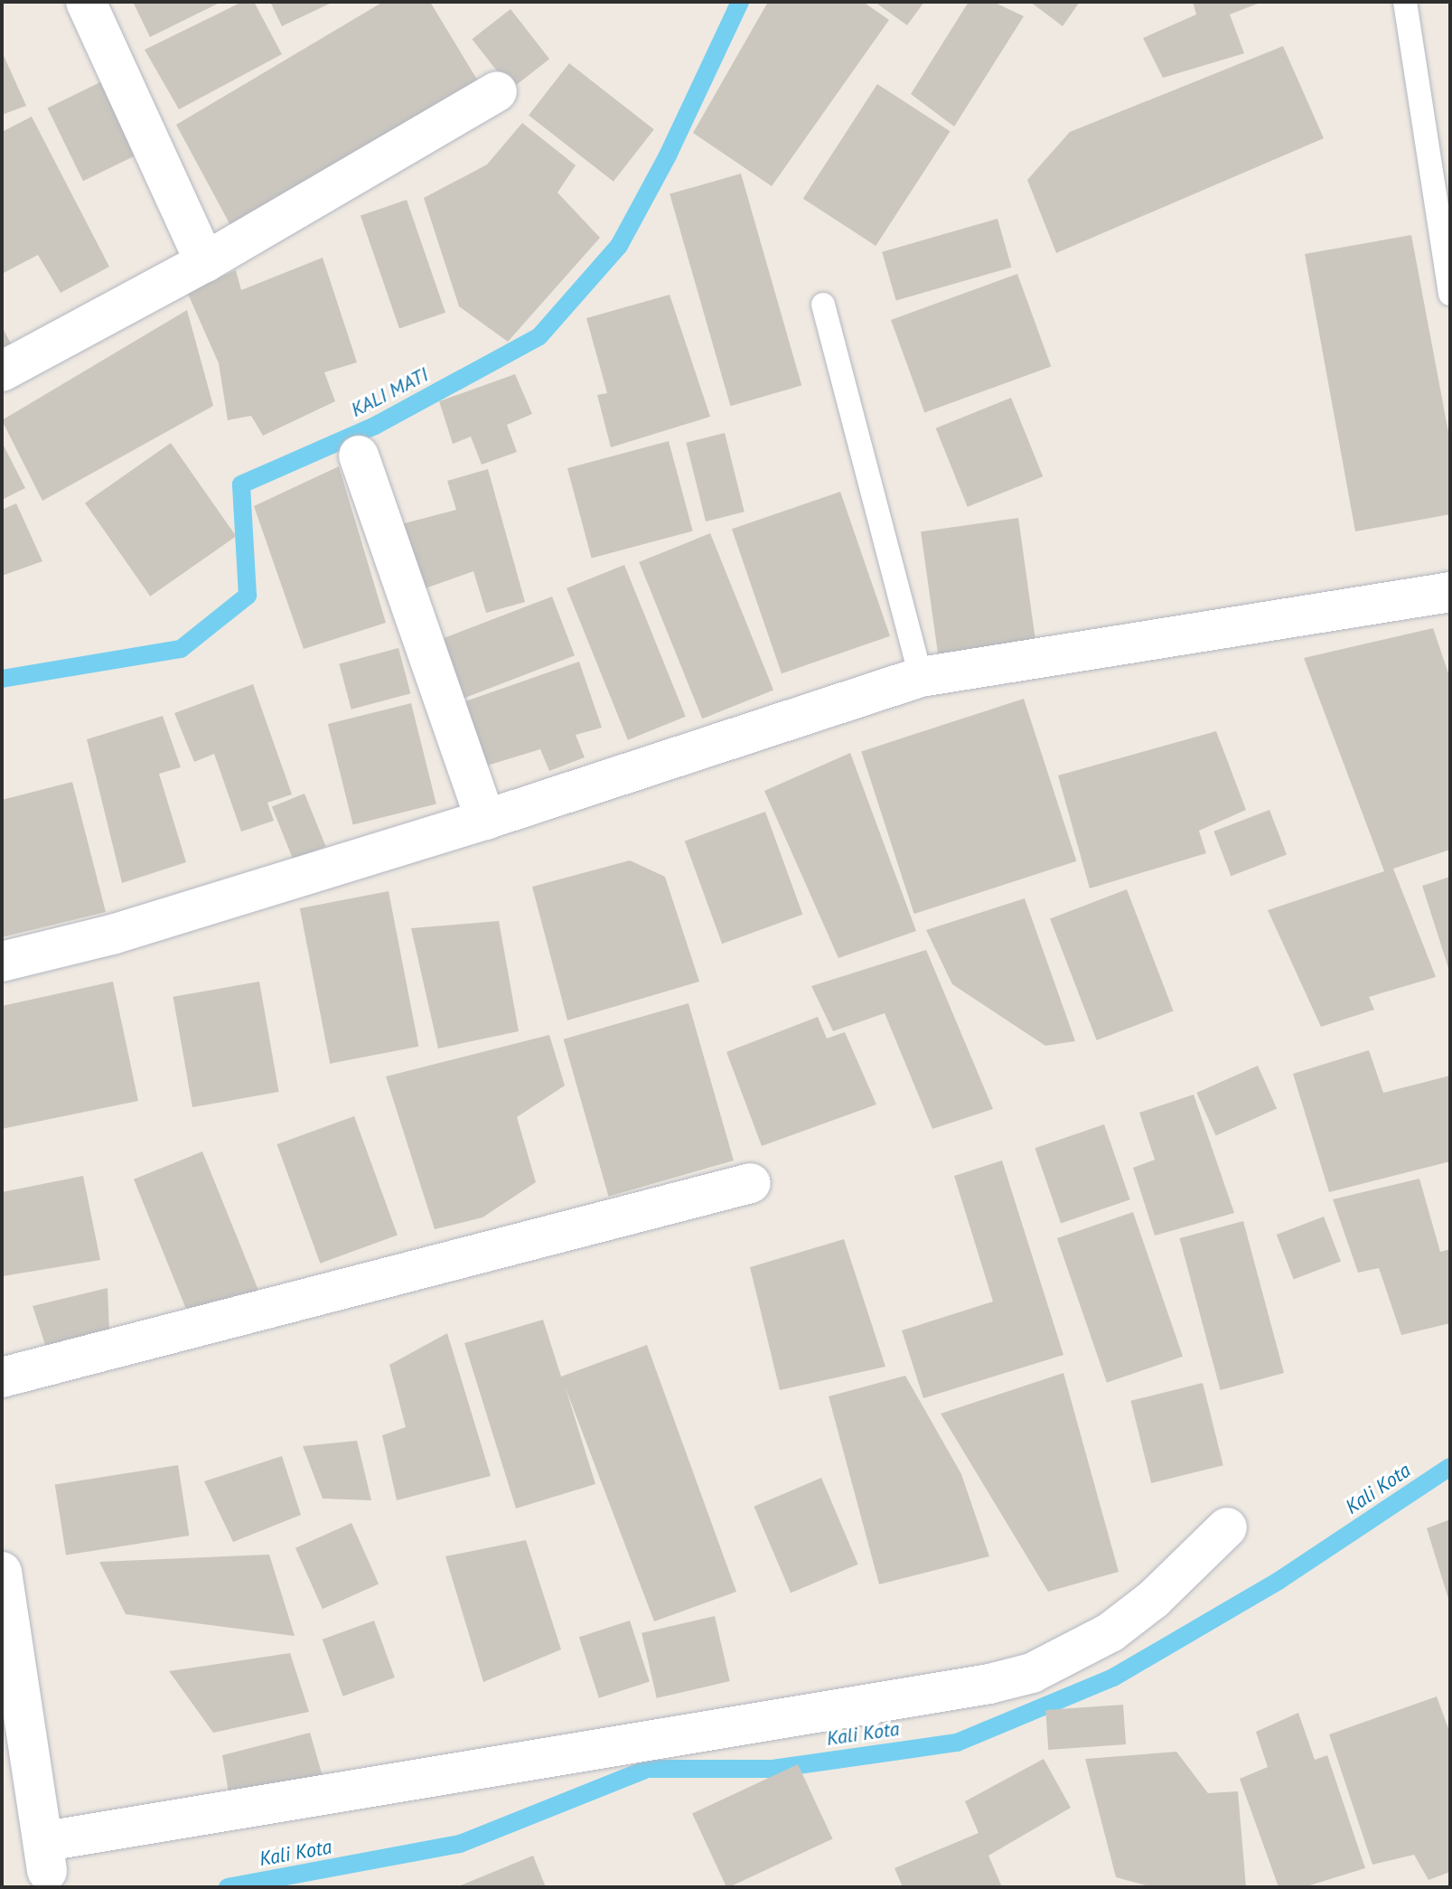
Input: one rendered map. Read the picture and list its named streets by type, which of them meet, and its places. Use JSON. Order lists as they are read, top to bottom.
{
  "water": ["KALI MATI", "Kali Kota"]
}
